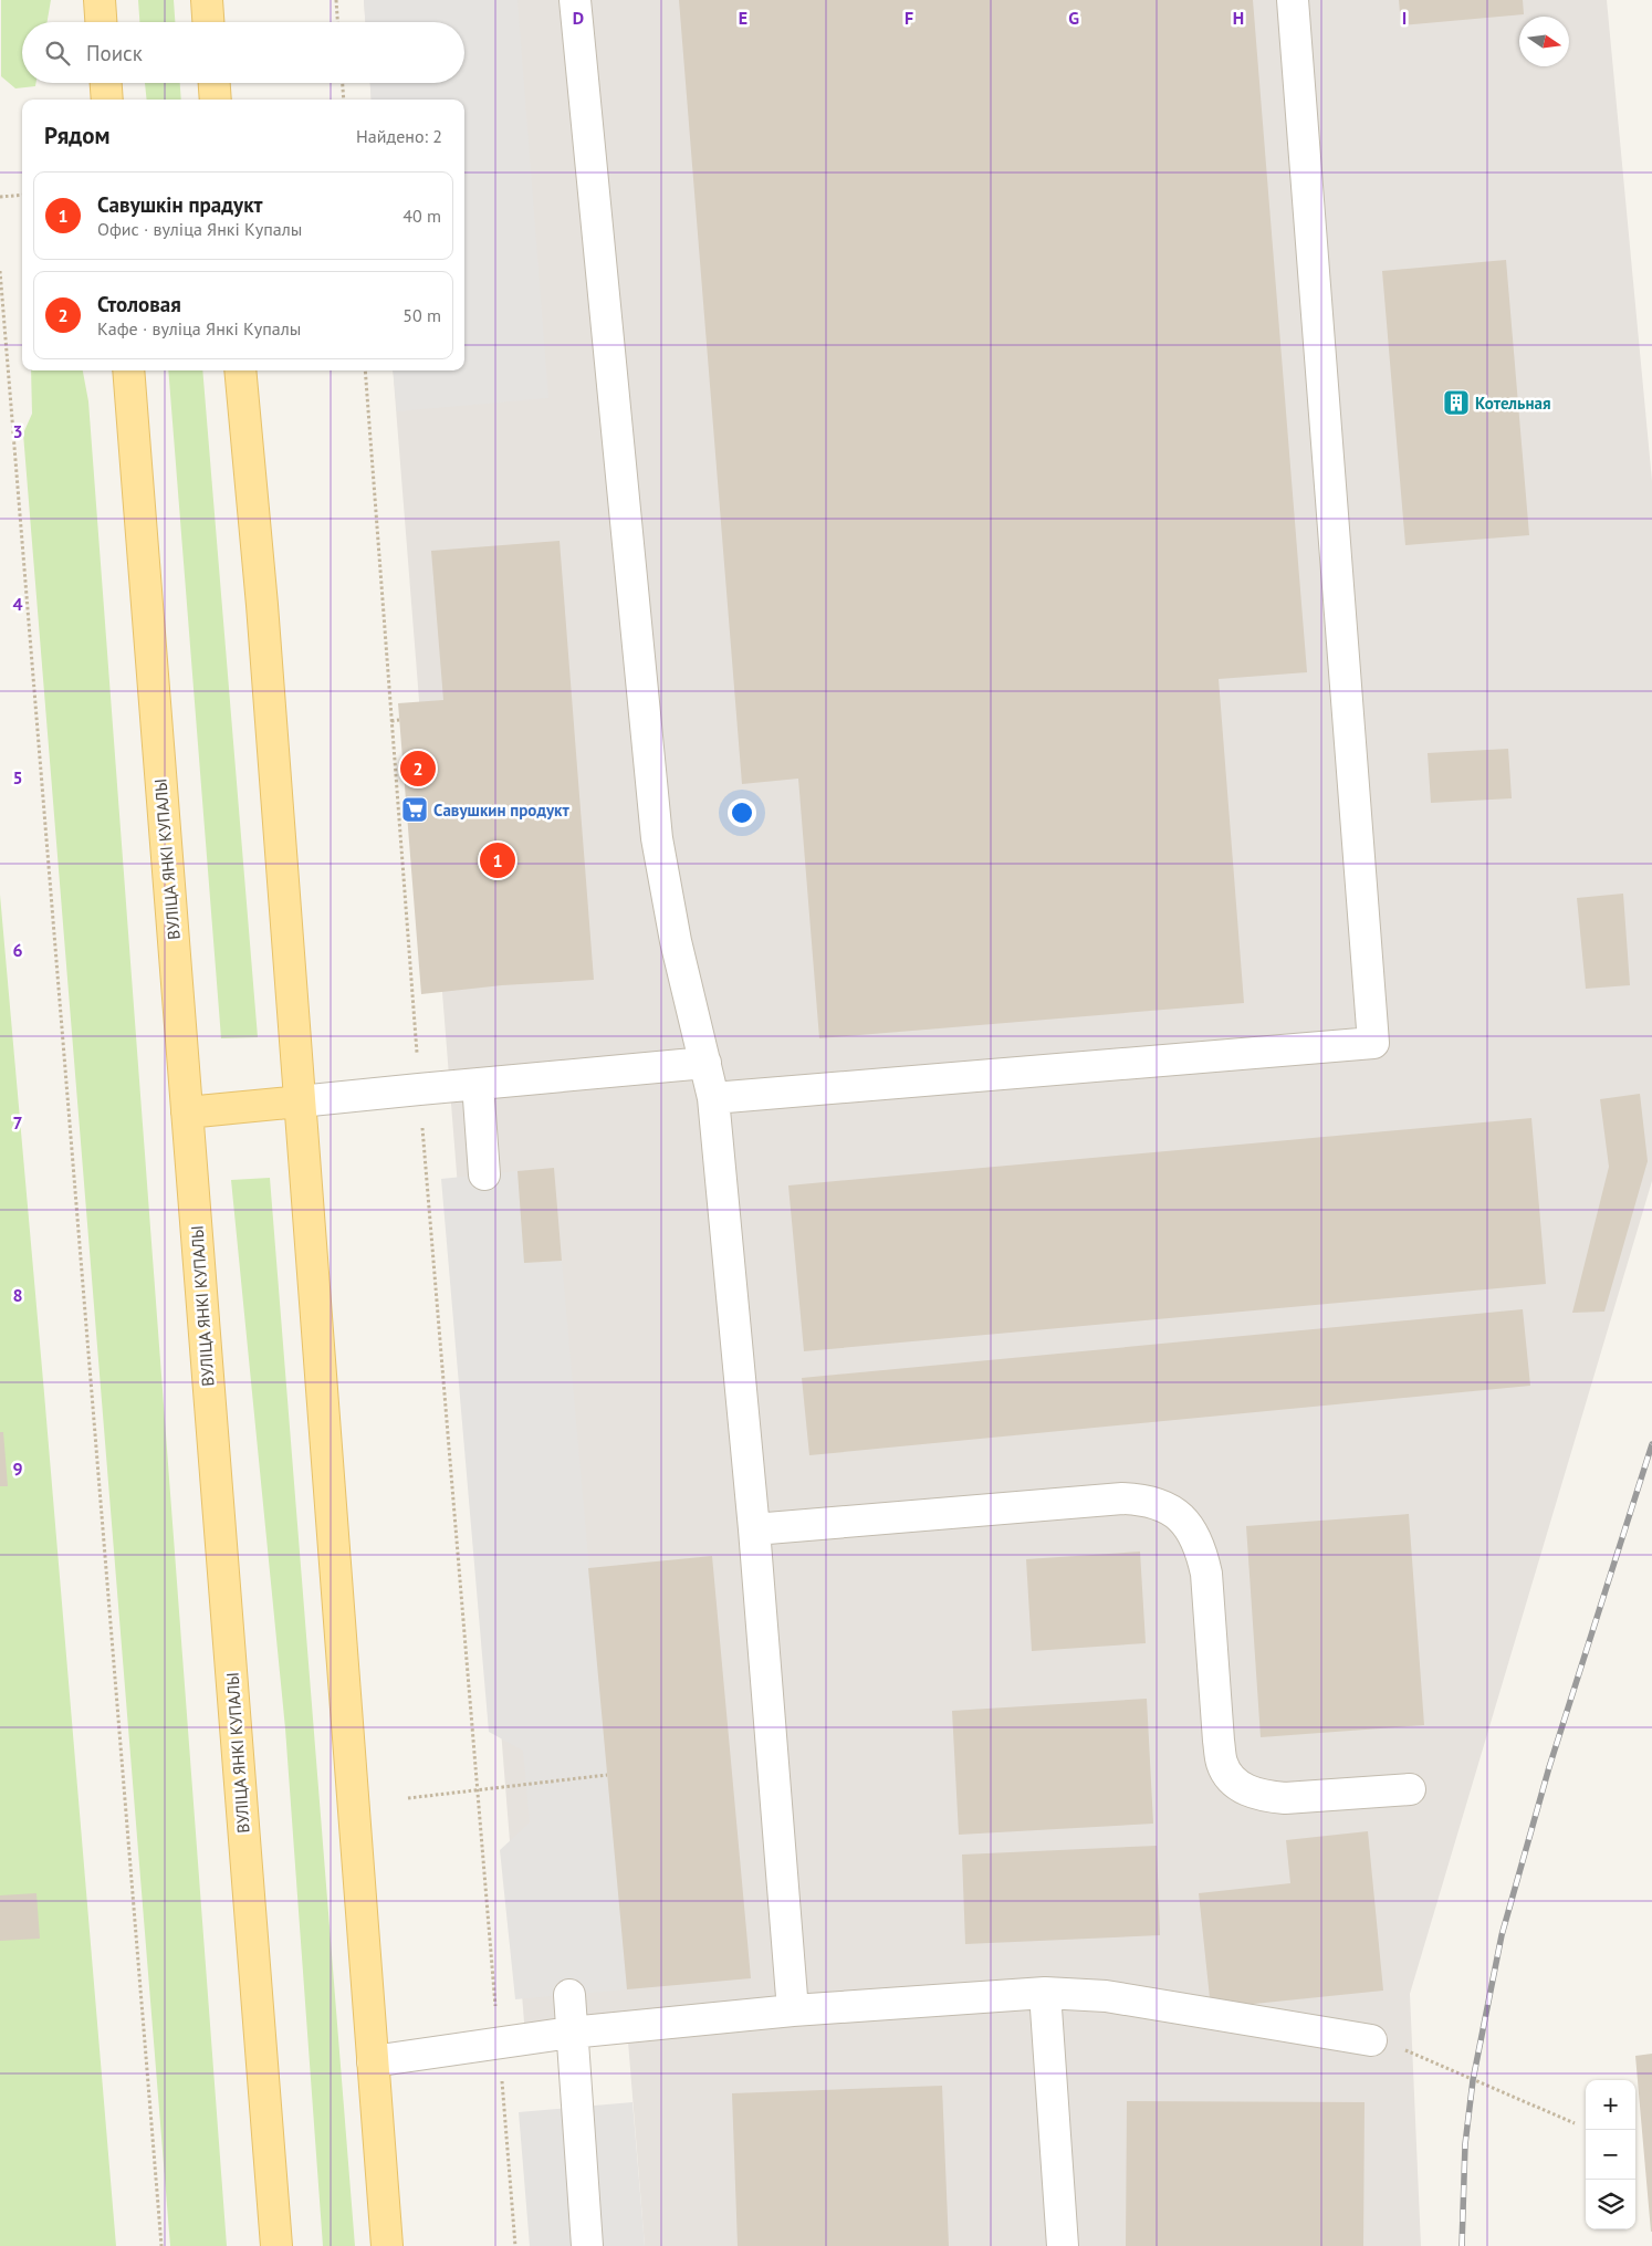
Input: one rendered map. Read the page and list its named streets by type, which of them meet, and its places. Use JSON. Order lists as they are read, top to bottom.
{
  "streets": {
    "main road": ["ВУЛІЦА ЯНКІ КУПАЛЫ"]
  },
  "places": {
    "building": ["Котельная"],
    "supermarket": ["Савушкин продукт"]
  },
  "north": "right",
  "page": {
    "search": "Поиск",
    "heading": ["Рядом", "Найдено: 2"],
    "list": [
      {
        "mark": "1",
        "name": "Савушкін прадукт",
        "note": "Офис · вуліца Янкі Купалы",
        "value": "40 m"
      },
      {
        "mark": "2",
        "name": "Столовая",
        "note": "Кафе · вуліца Янкі Купалы",
        "value": "50 m"
      }
    ],
    "pins": ["2", "1"],
    "map_buttons": ["+", "−"]
  },
  "grid": {
    "columns": [
      "D",
      "E",
      "F",
      "G",
      "H",
      "I"
    ],
    "rows": [
      "3",
      "4",
      "5",
      "6",
      "7",
      "8",
      "9"
    ]
  }
}
